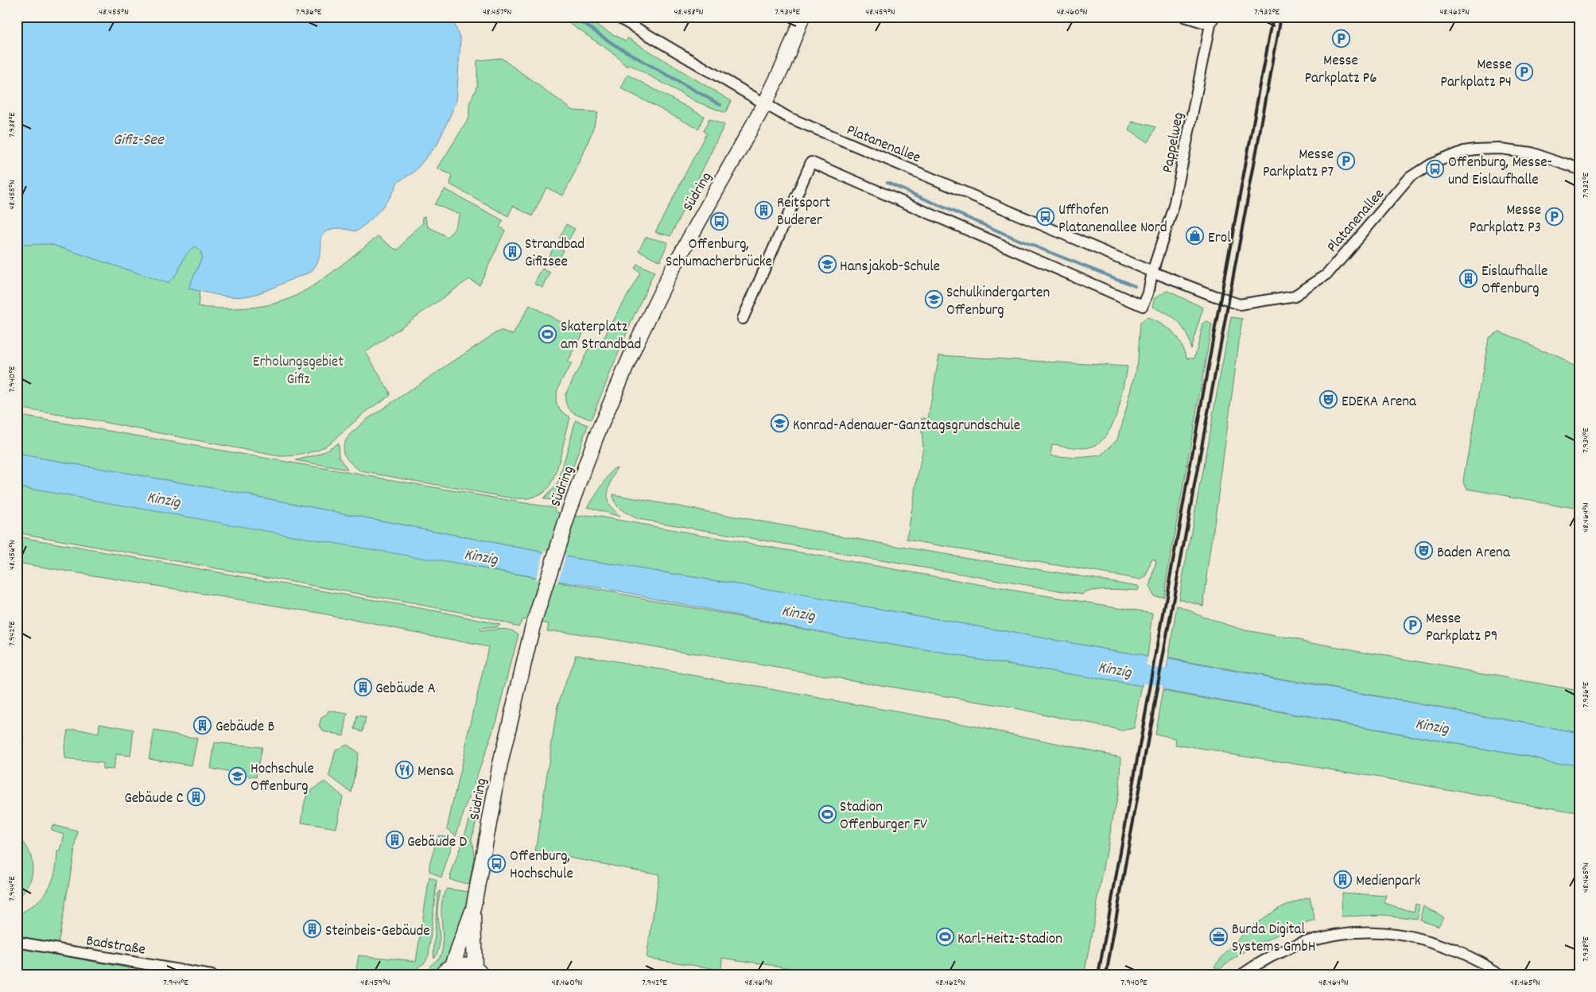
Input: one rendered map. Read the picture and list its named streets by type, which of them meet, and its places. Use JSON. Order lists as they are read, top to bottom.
{
  "streets": {
    "street": [
      "Platanenallee",
      "Pappelweg",
      "Südring",
      "Badstraße"
    ]
  },
  "crossings": [
    ["Platanenallee", "Pappelweg"],
    ["Platanenallee", "Südring"]
  ],
  "water": ["Gifiz-See", "Kinzig"],
  "parks": ["Erholungsgebiet Gifiz"],
  "places": {
    "parking": [
      "Messe Parkplatz P6",
      "Messe Parkplatz P4",
      "Messe Parkplatz P7",
      "Messe Parkplatz P3",
      "Messe Parkplatz P9"
    ],
    "bus stop": [
      "Offenburg, Messe- und Eislaufhalle",
      "Uffhofen Platanenallee Nord",
      "Offenburg, Schumacherbrücke",
      "Offenburg, Hochschule"
    ],
    "building": [
      "Reitsport Buderer",
      "Strandbad Gifizsee",
      "Eislaufhalle Offenburg",
      "Gebäude A",
      "Gebäude B",
      "Gebäude C",
      "Gebäude D",
      "Medienpark",
      "Steinbeis-Gebäude"
    ],
    "shop": ["Erol"],
    "school or university": [
      "Hansjakob-Schule",
      "Schulkindergarten Offenburg",
      "Konrad-Adenauer-Ganztagsgrundschule",
      "Hochschule Offenburg"
    ],
    "sports": ["Skaterplatz am Strandbad", "Stadion Offenburger FV", "Karl-Heitz-Stadion"],
    "theatre": ["EDEKA Arena", "Baden Arena"],
    "restaurant": ["Mensa"],
    "office": ["Burda Digital Systems GmbH"]
  },
  "coordinates": [
    "48.455°N",
    "7.936°E",
    "48.457°N",
    "48.458°N",
    "7.934°E",
    "48.459°N",
    "48.460°N",
    "7.932°E",
    "48.462°N",
    "7.938°E",
    "7.940°E",
    "48.464°N",
    "48.456°N",
    "7.942°E",
    "48.465°N",
    "7.944°E",
    "48.461°N"
  ]
}
